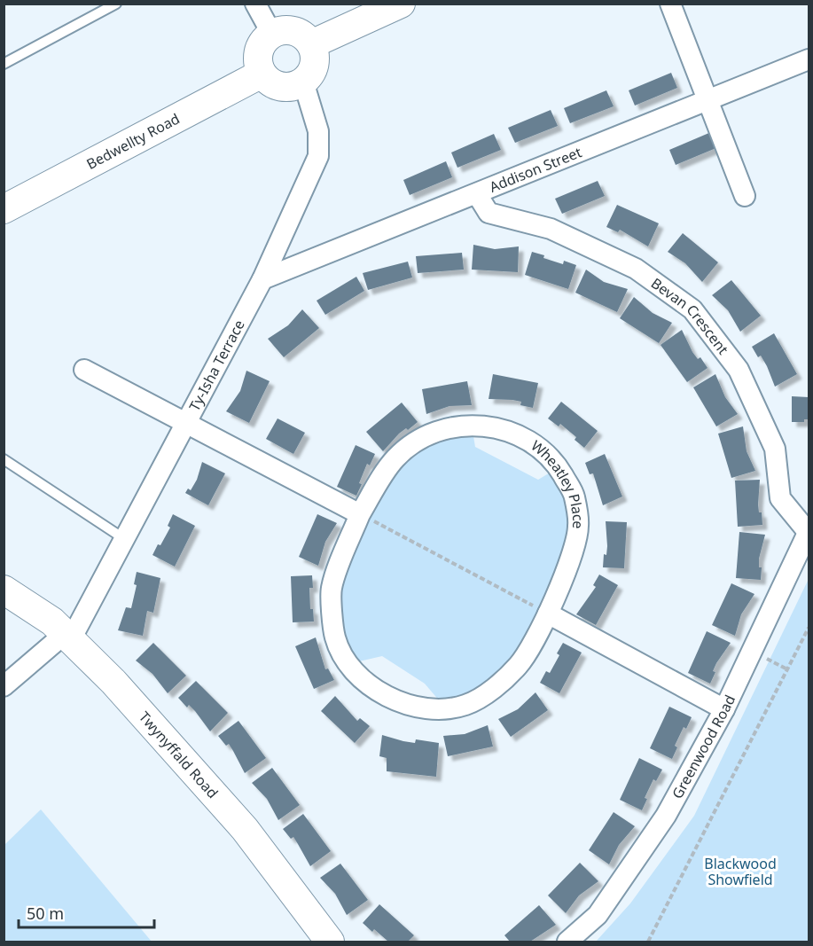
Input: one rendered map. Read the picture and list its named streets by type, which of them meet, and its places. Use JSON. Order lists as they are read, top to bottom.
{
  "streets": {
    "street": [
      "Bedwellty Road",
      "Addison Street",
      "Bevan Crescent",
      "Ty-Isha Terrace",
      "Wheatley Place",
      "Greenwood Road",
      "Twynyffald Road"
    ]
  },
  "crossings": [
    ["Bedwellty Road", "Ty-Isha Terrace"],
    ["Addison Street", "Bevan Crescent"],
    ["Addison Street", "Ty-Isha Terrace"],
    ["Bevan Crescent", "Greenwood Road"],
    ["Ty-Isha Terrace", "Twynyffald Road"]
  ],
  "parks": ["Blackwood Showfield"],
  "scale_bar": "50 m"
}
